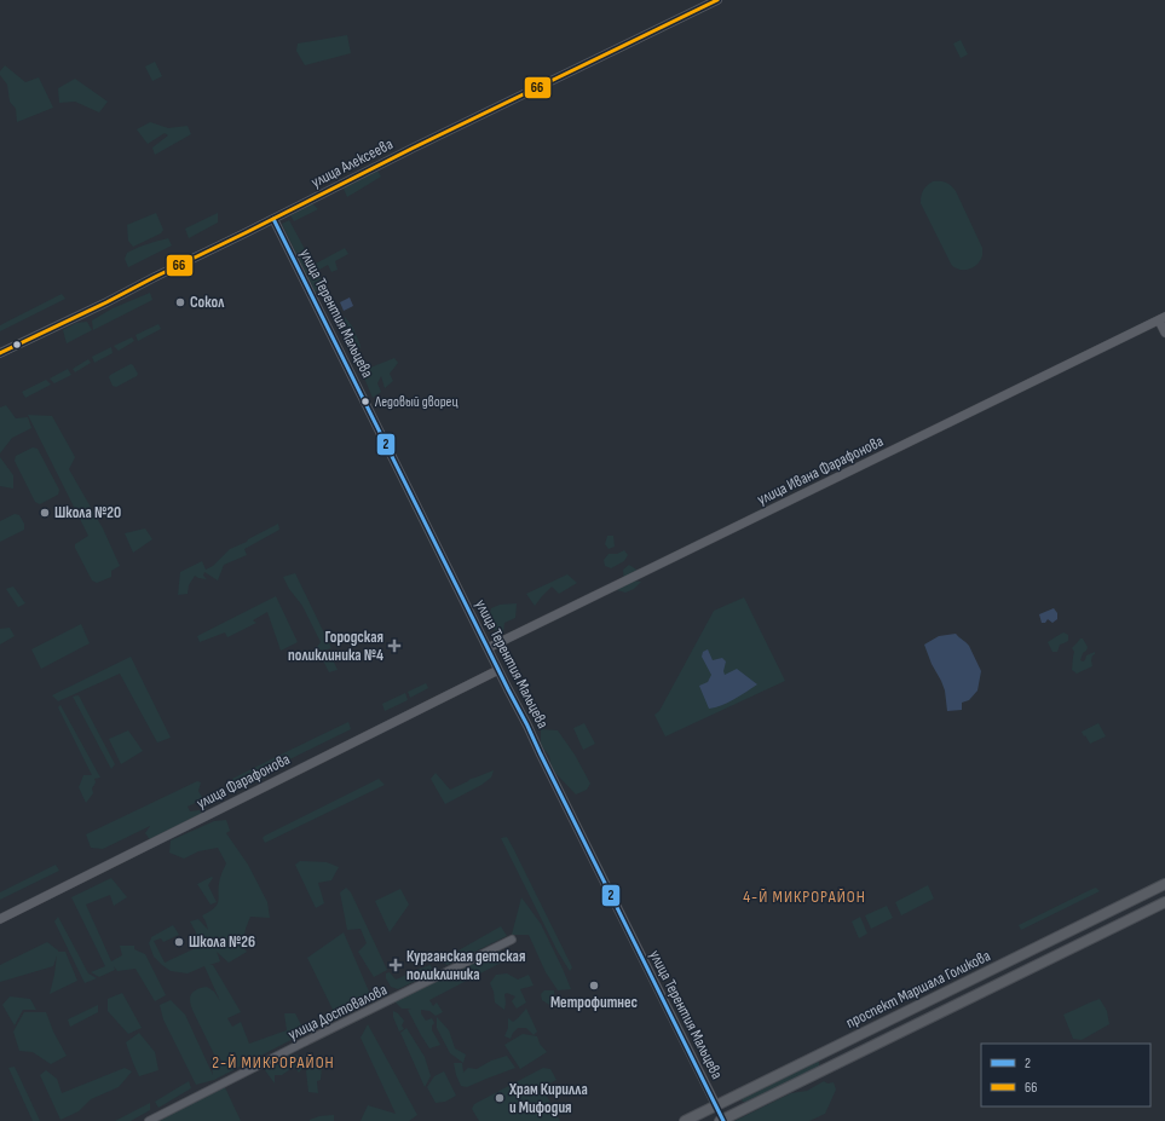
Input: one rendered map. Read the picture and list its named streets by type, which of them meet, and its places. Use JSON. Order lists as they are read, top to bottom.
{
  "streets": {
    "main road": ["улица Терентия Мальцева", "проспект Маршала Голикова"],
    "street": [
      "улица Алексеева",
      "улица Ивана Фарафонова",
      "улица Фарафонова",
      "улица Достовалова"
    ]
  },
  "crossings": [
    ["улица Алексеева", "улица Терентия Мальцева"],
    ["улица Терентия Мальцева", "улица Ивана Фарафонова"],
    ["улица Терентия Мальцева", "улица Фарафонова"],
    ["улица Терентия Мальцева", "проспект Маршала Голикова"]
  ],
  "districts": ["4-Й МИКРОРАЙОН", "2-Й МИКРОРАЙОН"],
  "places": {
    "other": [
      "Сокол",
      "Ледовый дворец",
      "Школа №20",
      "Школа №26",
      "Метрофитнес",
      "Храм Кирилла и Мифодия"
    ],
    "health": ["Городская поликлиника №4", "Курганская детская поликлиника"]
  },
  "lines": ["transit line 66", "transit line 2"],
  "legend": ["2", "66"]
}
